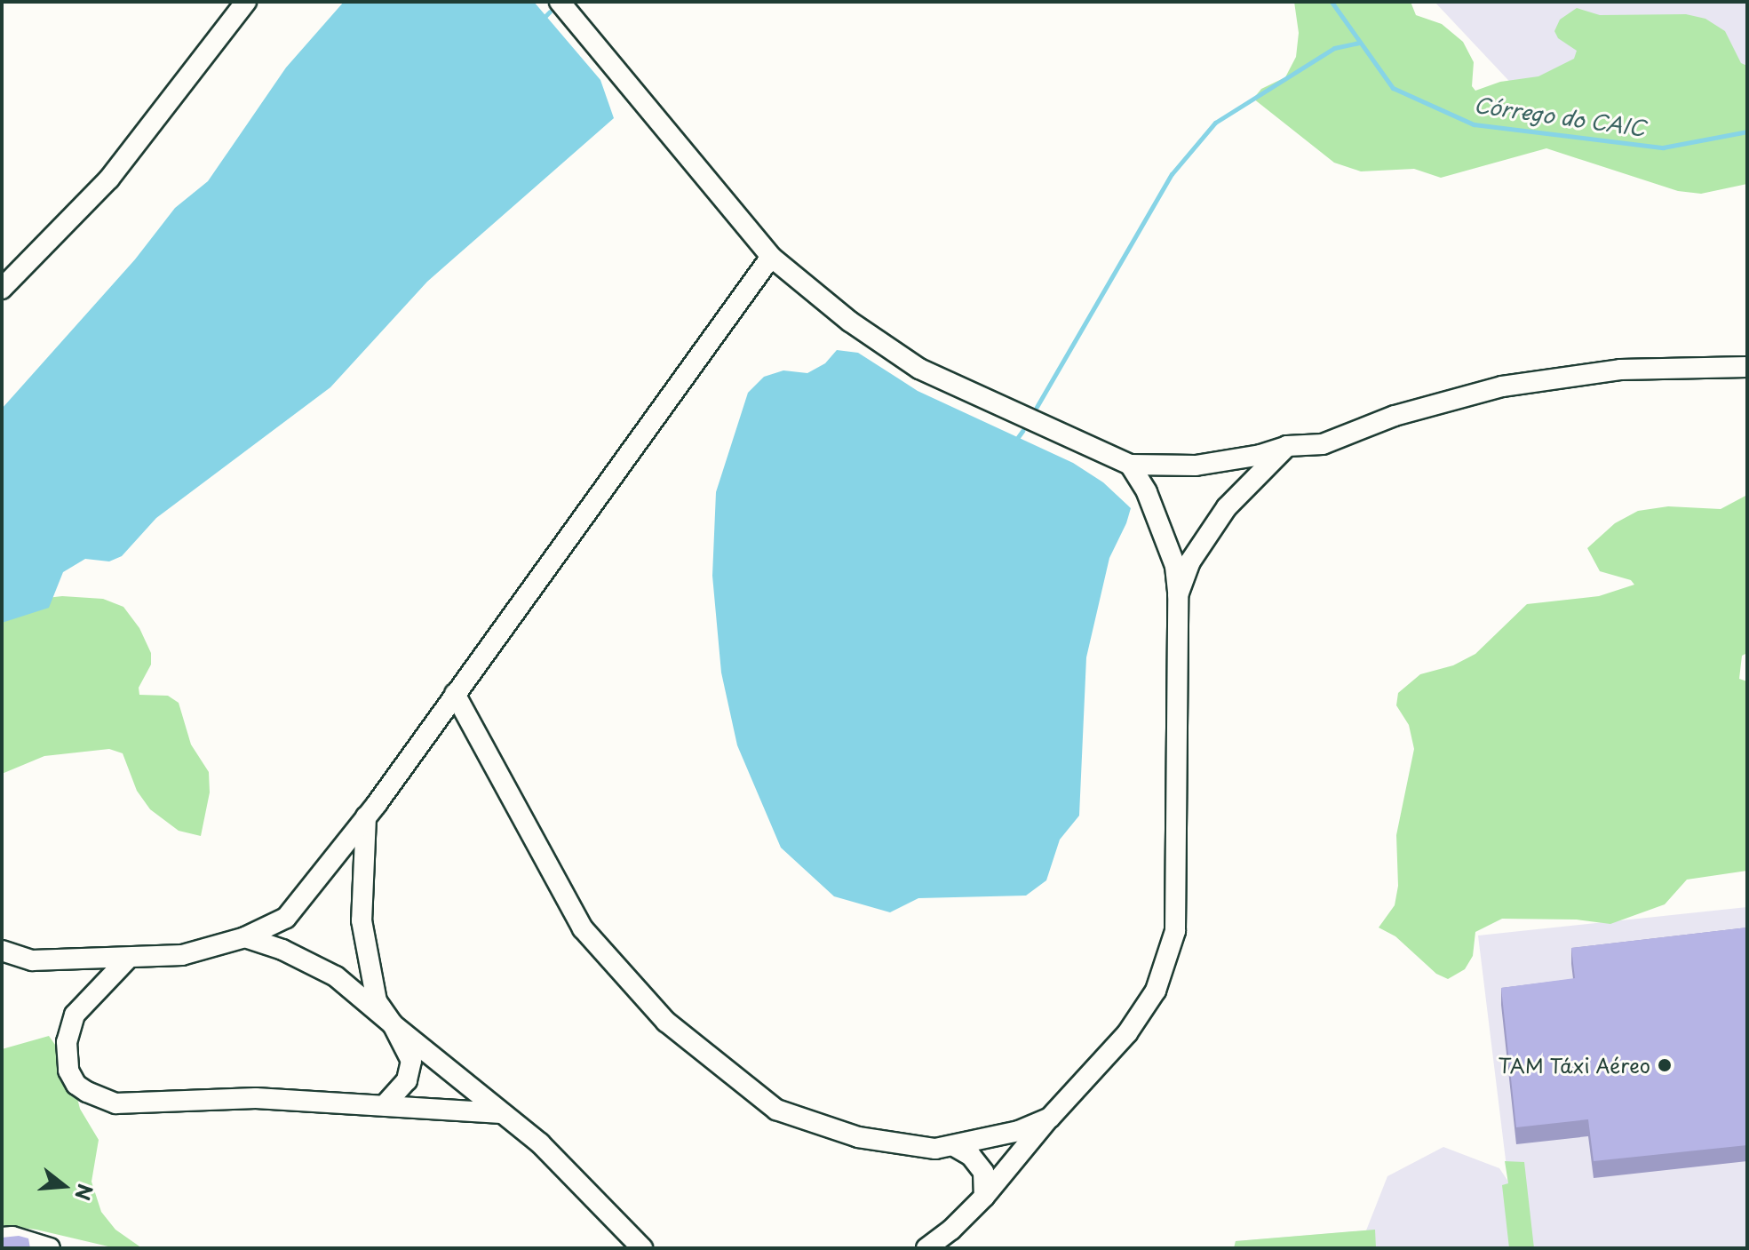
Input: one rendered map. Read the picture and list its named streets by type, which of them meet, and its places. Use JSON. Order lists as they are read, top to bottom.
{
  "water": ["Córrego do CAIC"],
  "places": ["TAM Táxi Aéreo"],
  "north": "right"
}
